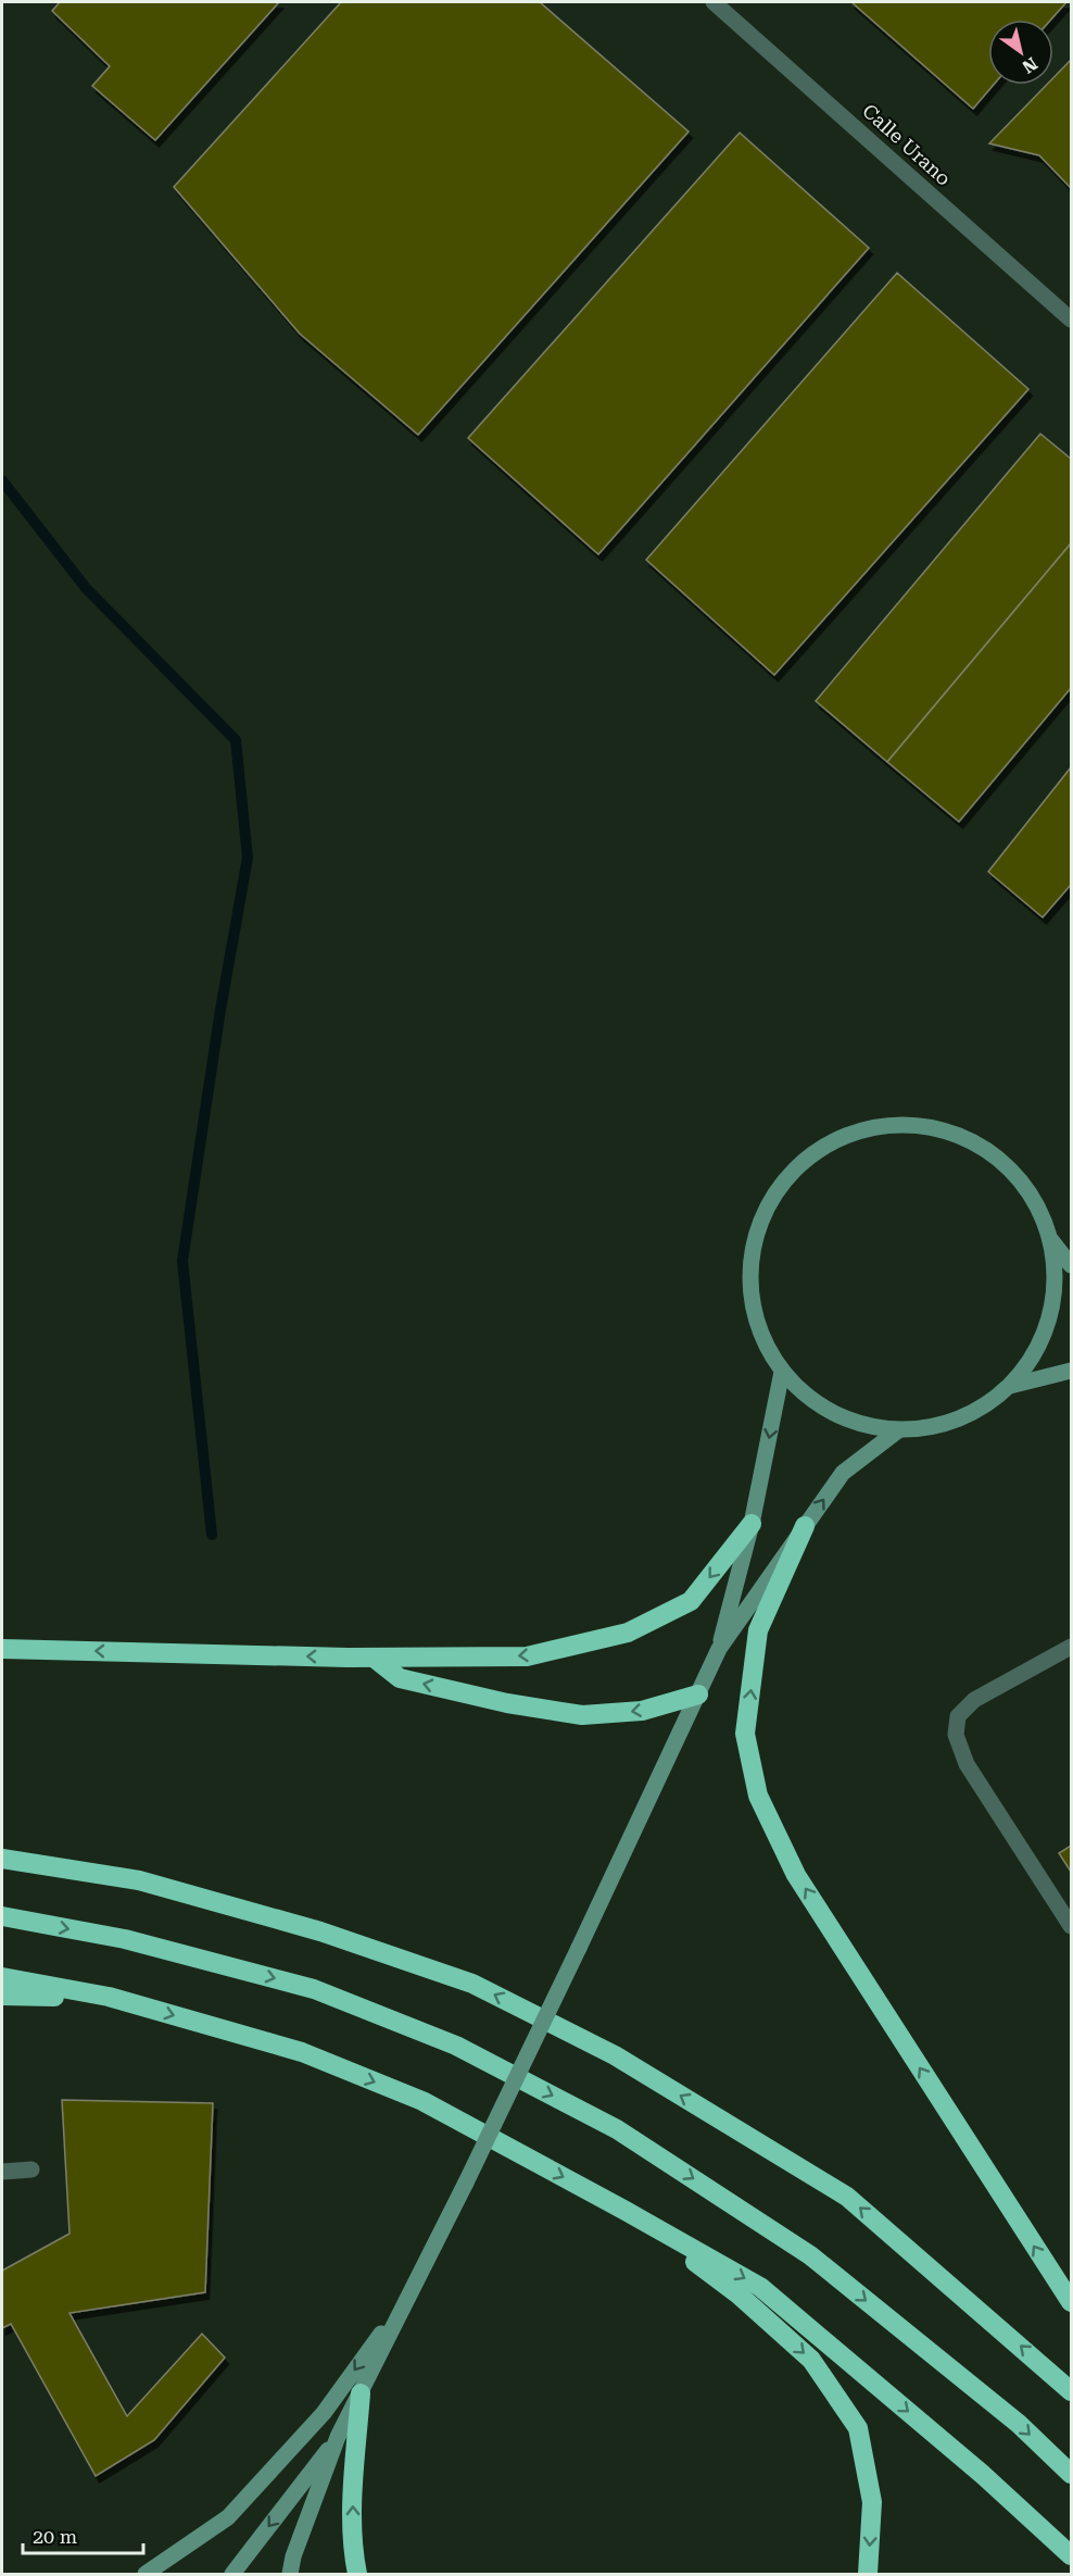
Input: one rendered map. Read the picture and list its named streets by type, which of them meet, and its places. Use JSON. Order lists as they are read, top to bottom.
{
  "streets": {
    "street": ["Calle Urano"]
  },
  "scale_bar": "20 m",
  "north": "bottom right"
}
